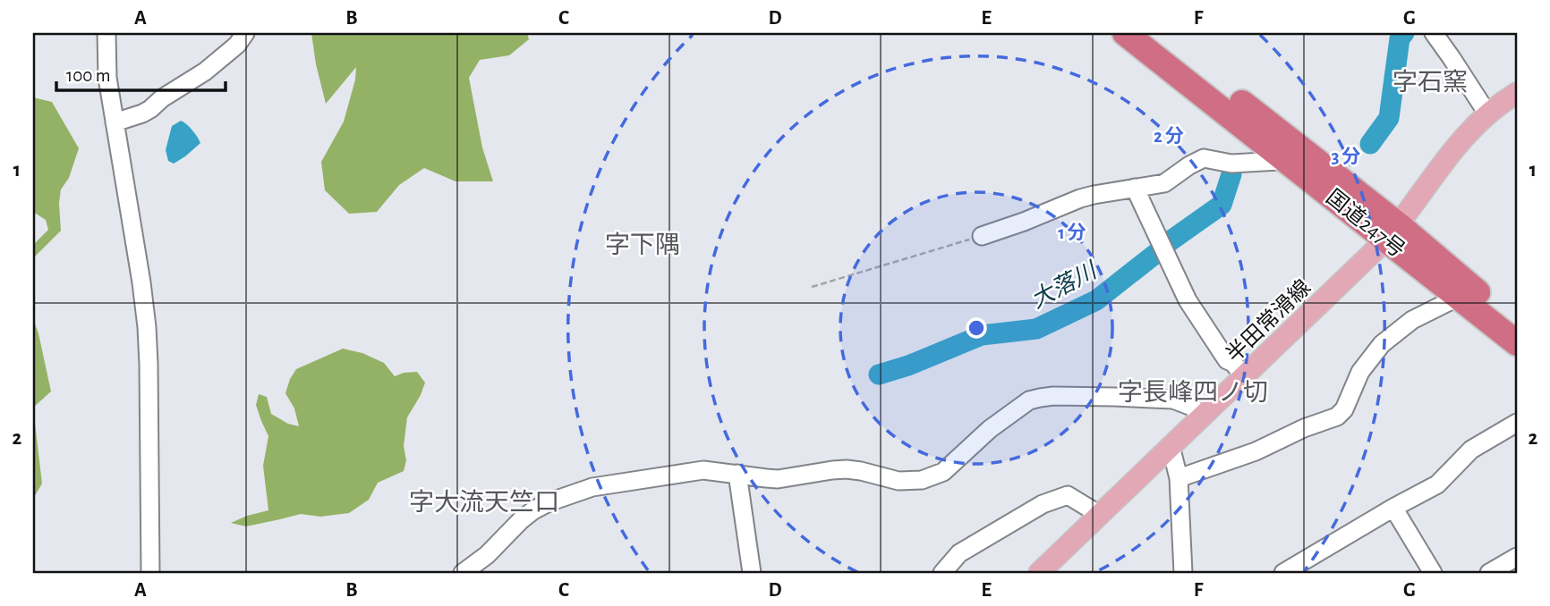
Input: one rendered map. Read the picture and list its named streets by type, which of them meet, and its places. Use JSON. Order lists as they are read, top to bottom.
{
  "streets": {
    "highway": ["国道247号"],
    "main road": ["半田常滑線"]
  },
  "crossings": [
    ["国道247号", "半田常滑線"]
  ],
  "districts": [
    "字石窯",
    "字下隅",
    "字長峰四ノ切",
    "字大流天竺口"
  ],
  "water": ["大落川"],
  "scale_bar": "100 m",
  "grid": {
    "columns": [
      "A",
      "B",
      "C",
      "D",
      "E",
      "F",
      "G"
    ],
    "rows": ["1", "2"]
  },
  "rings": ["2 分", "3 分", "1 分"]
}
